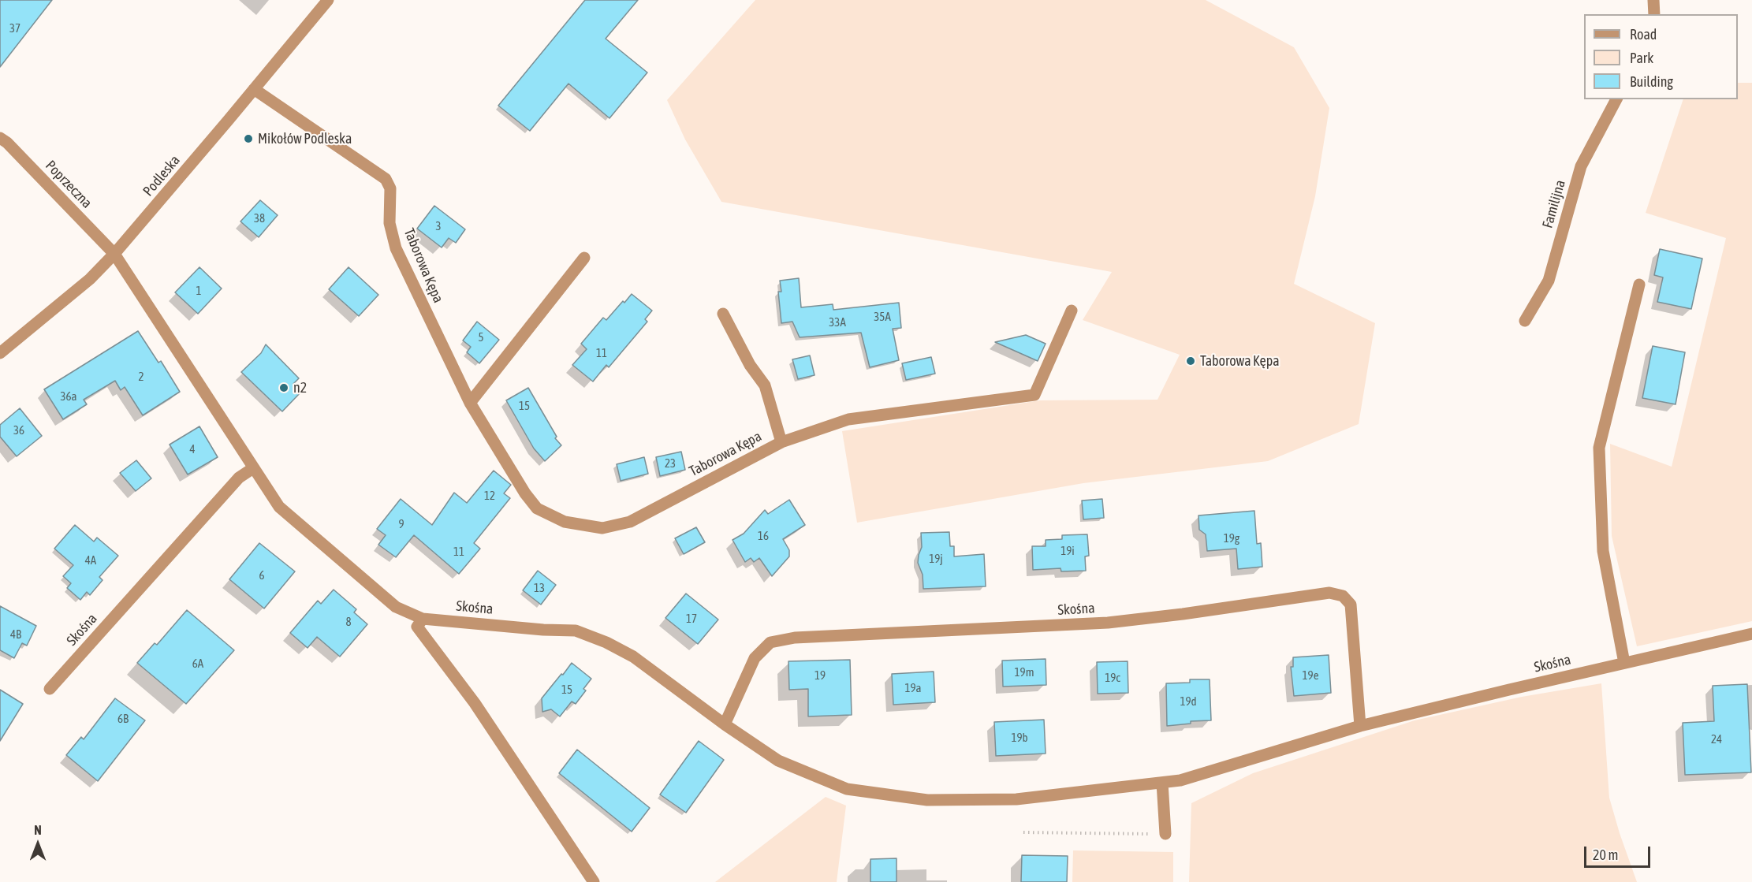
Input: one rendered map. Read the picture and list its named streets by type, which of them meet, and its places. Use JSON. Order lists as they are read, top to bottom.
{
  "streets": {
    "street": [
      "Podleska",
      "Poprzeczna",
      "Familijna",
      "Taborowa Kępa",
      "Skośna"
    ]
  },
  "crossings": [
    ["Podleska", "Poprzeczna"],
    ["Podleska", "Taborowa Kępa"],
    ["Podleska", "Skośna"],
    ["Poprzeczna", "Skośna"]
  ],
  "places": ["Mikołów Podleska", "Taborowa Kępa", "n2"],
  "house_numbers": [
    "37",
    "38",
    "3",
    "1",
    "35A",
    "33A",
    "5",
    "11",
    "2",
    "36a",
    "15",
    "36",
    "4",
    "23",
    "12",
    "9",
    "16",
    "19g",
    "19i",
    "11",
    "19j",
    "4A",
    "6",
    "13",
    "17",
    "8",
    "4B",
    "6A",
    "19m",
    "19",
    "19e",
    "19c",
    "19a",
    "15",
    "19d",
    "6B",
    "19b",
    "24"
  ],
  "legend": ["Road", "Park", "Building"],
  "scale_bar": "20 m",
  "north": "top"
}
